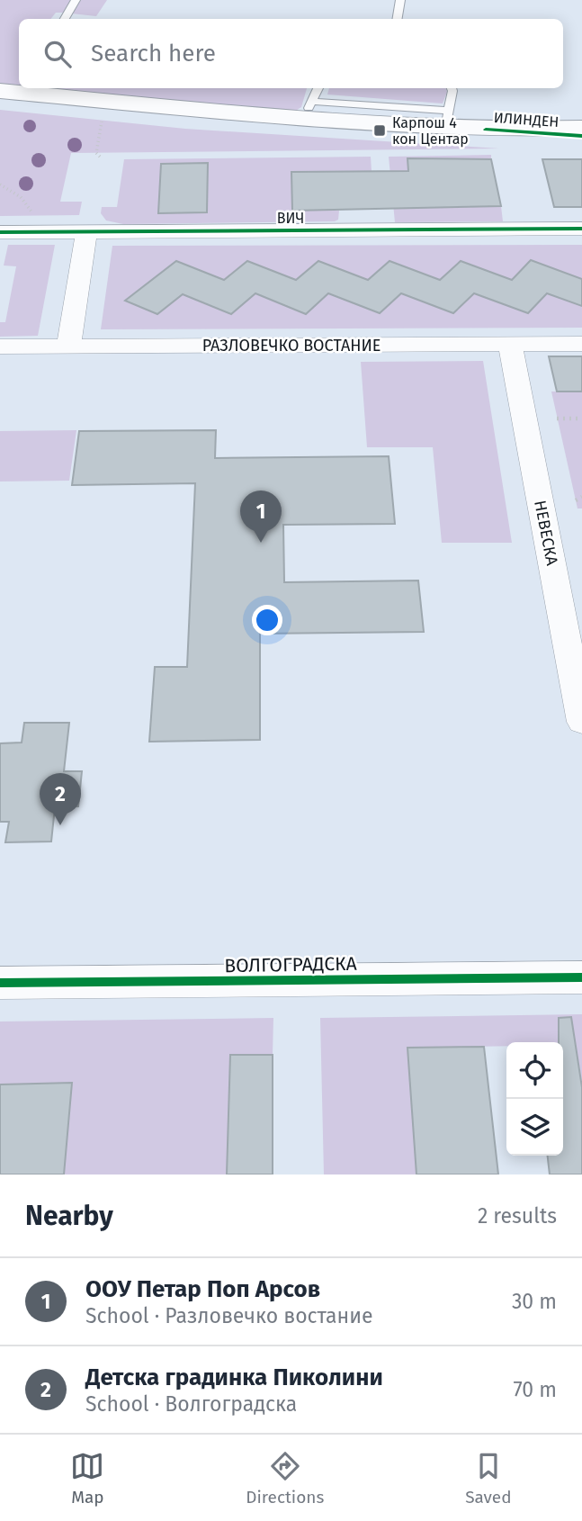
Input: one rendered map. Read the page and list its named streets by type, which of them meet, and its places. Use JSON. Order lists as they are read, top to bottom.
{
  "streets": {
    "street": [
      "ИЛИНДЕН",
      "ВИЧ",
      "РАЗЛОВЕЧКО ВОСТАНИЕ",
      "НЕВЕСКА",
      "ВОЛГОГРАДСКА"
    ]
  },
  "crossings": [
    ["РАЗЛОВЕЧКО ВОСТАНИЕ", "НЕВЕСКА"]
  ],
  "places": {
    "transit": ["Карпош 4 кон Центар"]
  },
  "page": {
    "search": "Search here",
    "pins": ["1", "2"],
    "heading": ["Nearby", "2 results"],
    "list": [
      {
        "mark": "1",
        "name": "ООУ Петар Поп Арсов",
        "note": "School · Разловечко востание",
        "value": "30 m"
      },
      {
        "mark": "2",
        "name": "Детска градинка Пиколини",
        "note": "School · Волгоградска",
        "value": "70 m"
      }
    ],
    "nav": ["Map", "Directions", "Saved"]
  }
}
